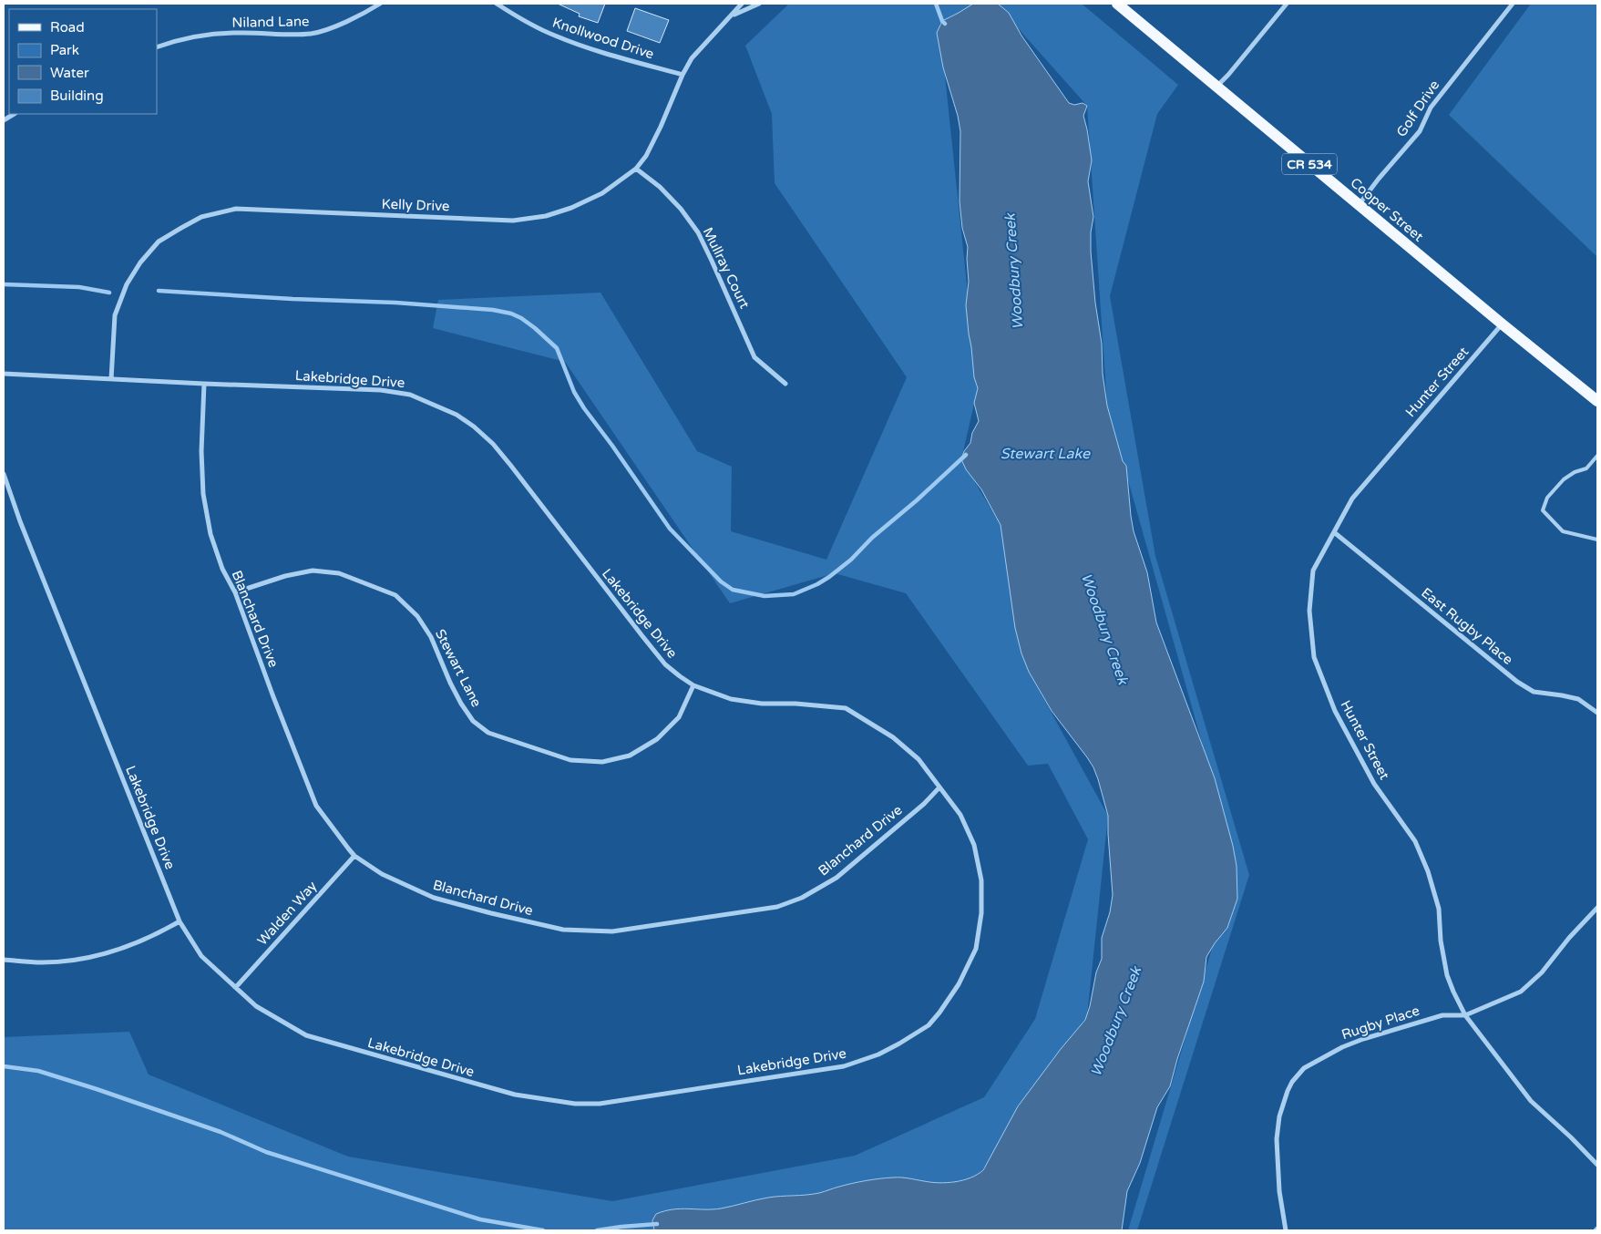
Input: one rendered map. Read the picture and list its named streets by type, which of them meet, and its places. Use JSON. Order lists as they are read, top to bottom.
{
  "streets": {
    "main road": ["CR 534", "Cooper Street"],
    "street": [
      "Niland Lane",
      "Knollwood Drive",
      "Golf Drive",
      "Kelly Drive",
      "Mullray Court",
      "Lakebridge Drive",
      "Hunter Street",
      "Blanchard Drive",
      "East Rugby Place",
      "Stewart Lane",
      "Walden Way",
      "Rugby Place"
    ]
  },
  "crossings": [
    ["Knollwood Drive", "Kelly Drive"],
    ["Golf Drive", "Cooper Street"],
    ["Kelly Drive", "Mullray Court"],
    ["Kelly Drive", "Lakebridge Drive"],
    ["Cooper Street", "Hunter Street"],
    ["Lakebridge Drive", "Blanchard Drive"],
    ["Lakebridge Drive", "Stewart Lane"],
    ["Lakebridge Drive", "Walden Way"],
    ["Hunter Street", "East Rugby Place"],
    ["Hunter Street", "Rugby Place"],
    ["Blanchard Drive", "Stewart Lane"],
    ["Blanchard Drive", "Walden Way"]
  ],
  "water": ["Woodbury Creek", "Stewart Lake"],
  "legend": [
    "Road",
    "Park",
    "Water",
    "Building"
  ]
}
